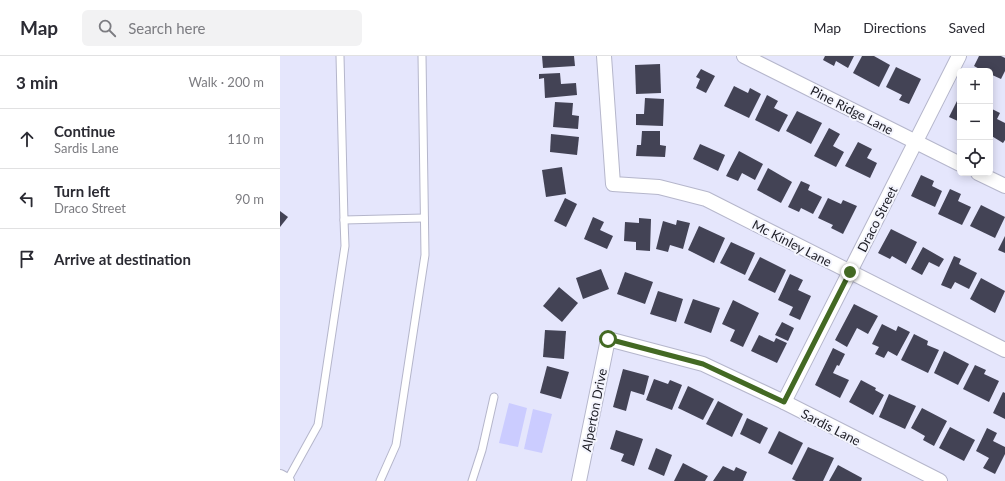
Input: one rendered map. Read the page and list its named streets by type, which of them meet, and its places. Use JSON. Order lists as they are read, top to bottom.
{
  "streets": {
    "street": [
      "Pine Ridge Lane",
      "Draco Street",
      "Mc Kinley Lane",
      "Alperton Drive",
      "Sardis Lane"
    ]
  },
  "crossings": [
    ["Pine Ridge Lane", "Draco Street"],
    ["Draco Street", "Mc Kinley Lane"],
    ["Draco Street", "Sardis Lane"],
    ["Alperton Drive", "Sardis Lane"]
  ],
  "page": {
    "header": "Map",
    "search": "Search here",
    "nav": ["Map", "Directions", "Saved"],
    "heading": ["3 min", "Walk · 200 m"],
    "map_buttons": ["+", "−"],
    "list": [
      ["Continue", "Sardis Lane", "110 m"],
      ["Turn left", "Draco Street", "90 m"],
      "Arrive at destination"
    ]
  }
}
